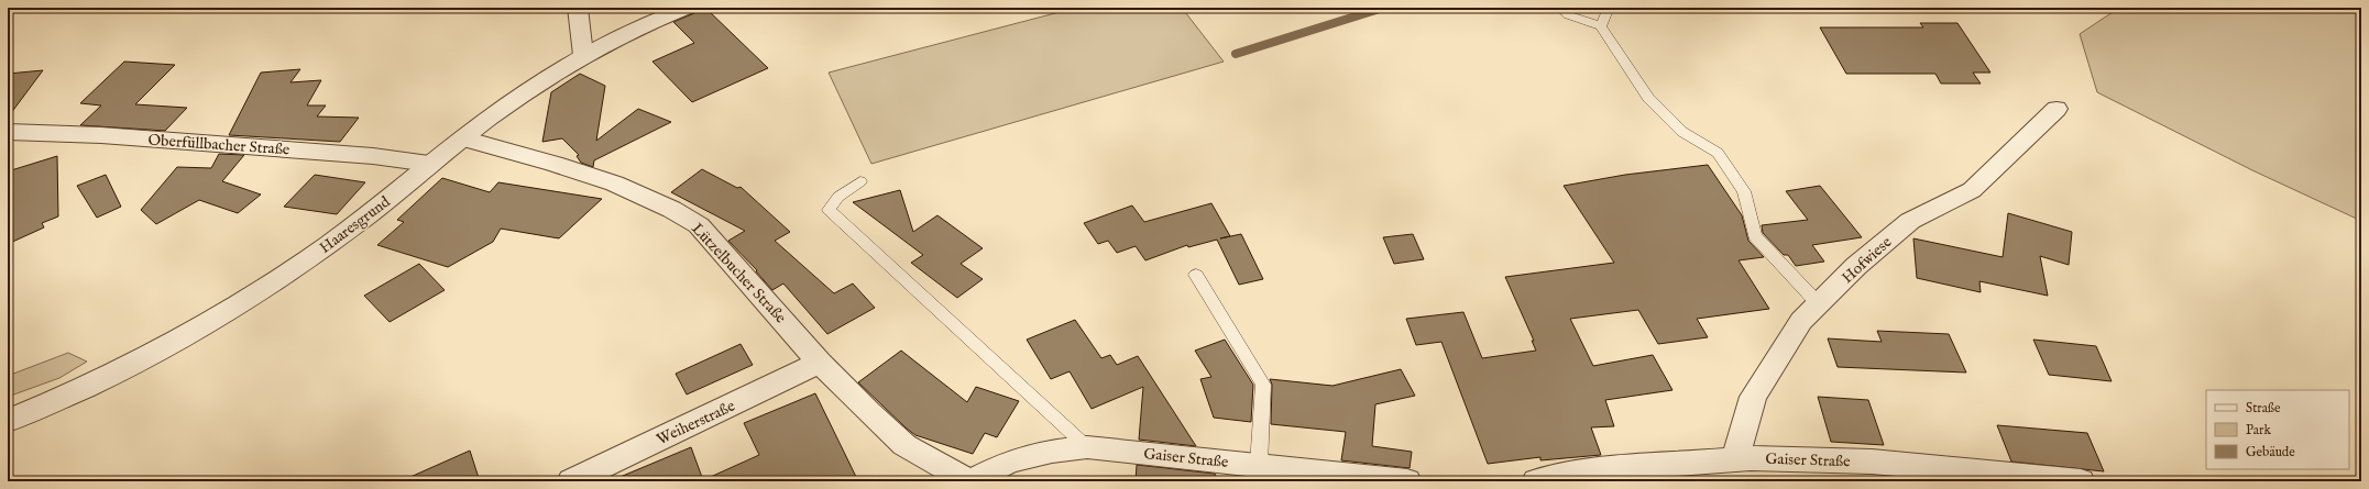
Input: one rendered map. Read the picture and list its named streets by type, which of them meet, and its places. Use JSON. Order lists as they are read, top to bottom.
{
  "streets": {
    "street": [
      "Oberfüllbacher Straße",
      "Haaresgrund",
      "Hofwiese",
      "Lützelbucher Straße",
      "Weiherstraße",
      "Gaiser Straße"
    ]
  },
  "crossings": [
    ["Oberfüllbacher Straße", "Haaresgrund"],
    ["Haaresgrund", "Lützelbucher Straße"],
    ["Hofwiese", "Gaiser Straße"],
    ["Lützelbucher Straße", "Weiherstraße"],
    ["Lützelbucher Straße", "Gaiser Straße"]
  ],
  "legend": ["Straße", "Park", "Gebäude"]
}
